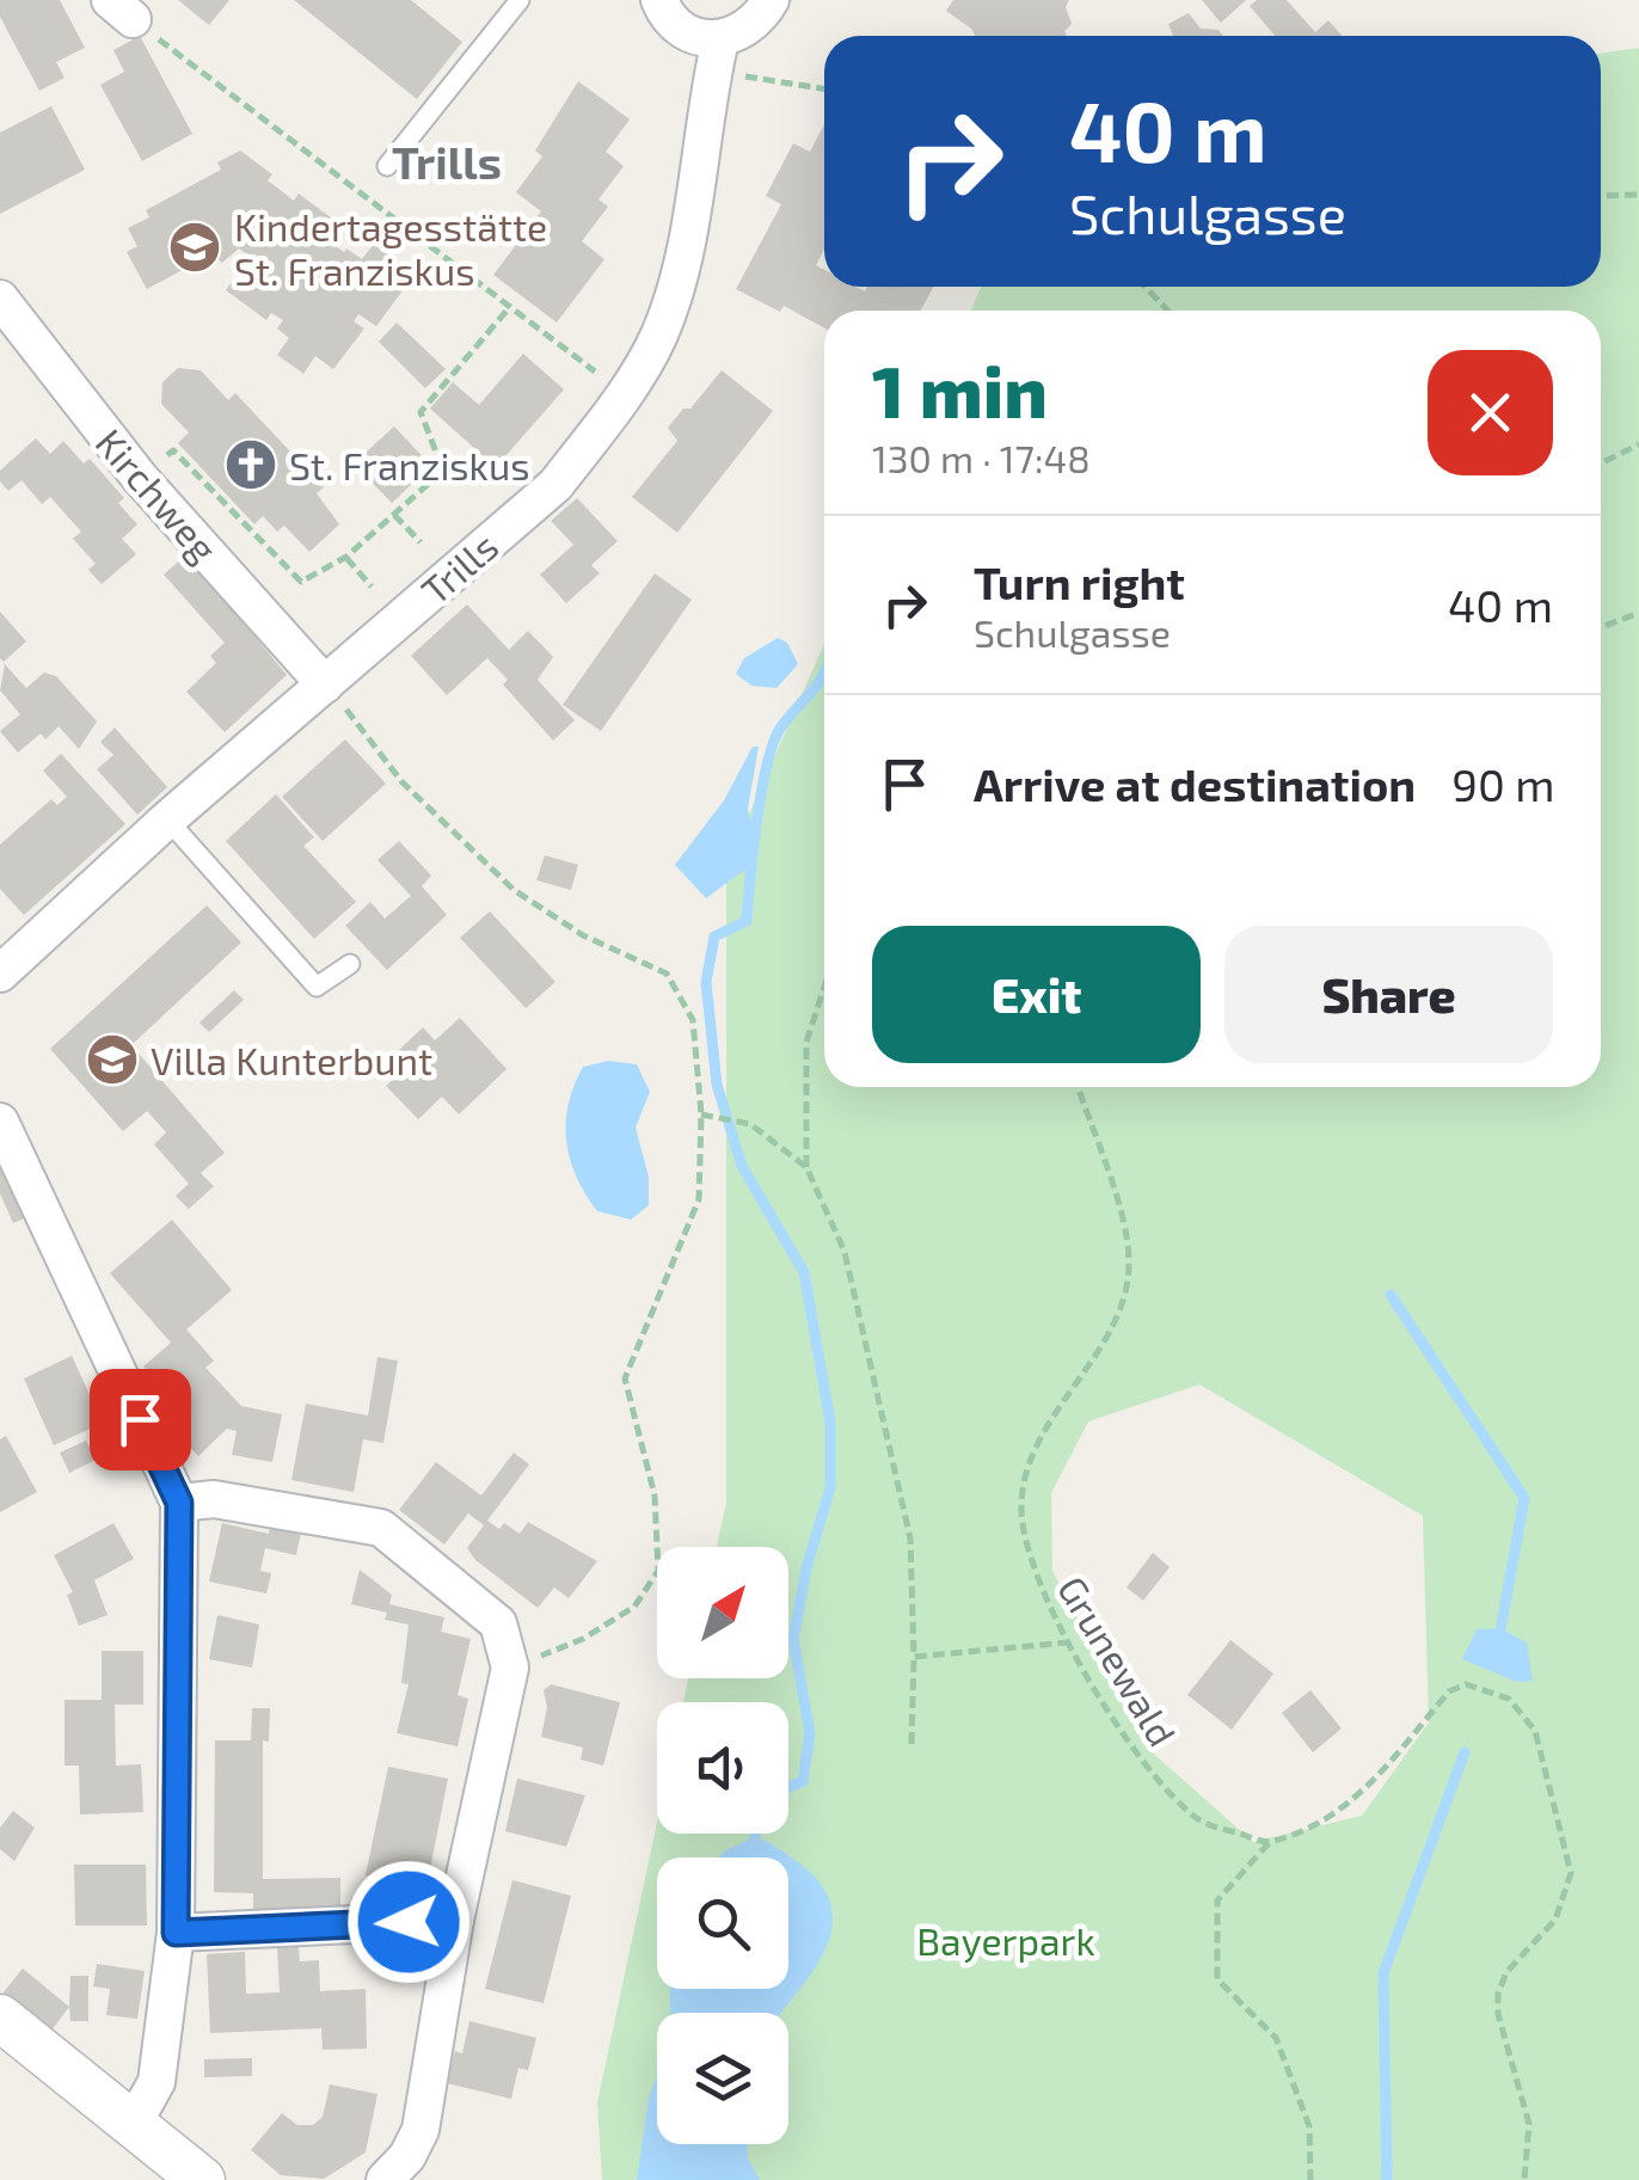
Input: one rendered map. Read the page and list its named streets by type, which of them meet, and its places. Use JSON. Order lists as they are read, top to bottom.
{
  "streets": {
    "street": ["Kirchweg", "Trills"],
    "path": ["Grunewald"]
  },
  "crossings": [
    ["Kirchweg", "Trills"]
  ],
  "districts": ["Trills"],
  "parks": ["Bayerpark"],
  "places": {
    "school or university": ["Kindertagesstätte St. Franziskus", "Villa Kunterbunt"],
    "church": ["St. Franziskus"]
  },
  "north": "top right",
  "page": {
    "turn": ["40 m", "Schulgasse"],
    "heading": ["1 min", "130 m · 17:48"],
    "list": [
      {
        "name": "Turn right",
        "note": "Schulgasse",
        "value": "40 m"
      },
      {
        "name": "Arrive at destination",
        "value": "90 m"
      }
    ],
    "buttons": ["Exit", "Share"]
  }
}
